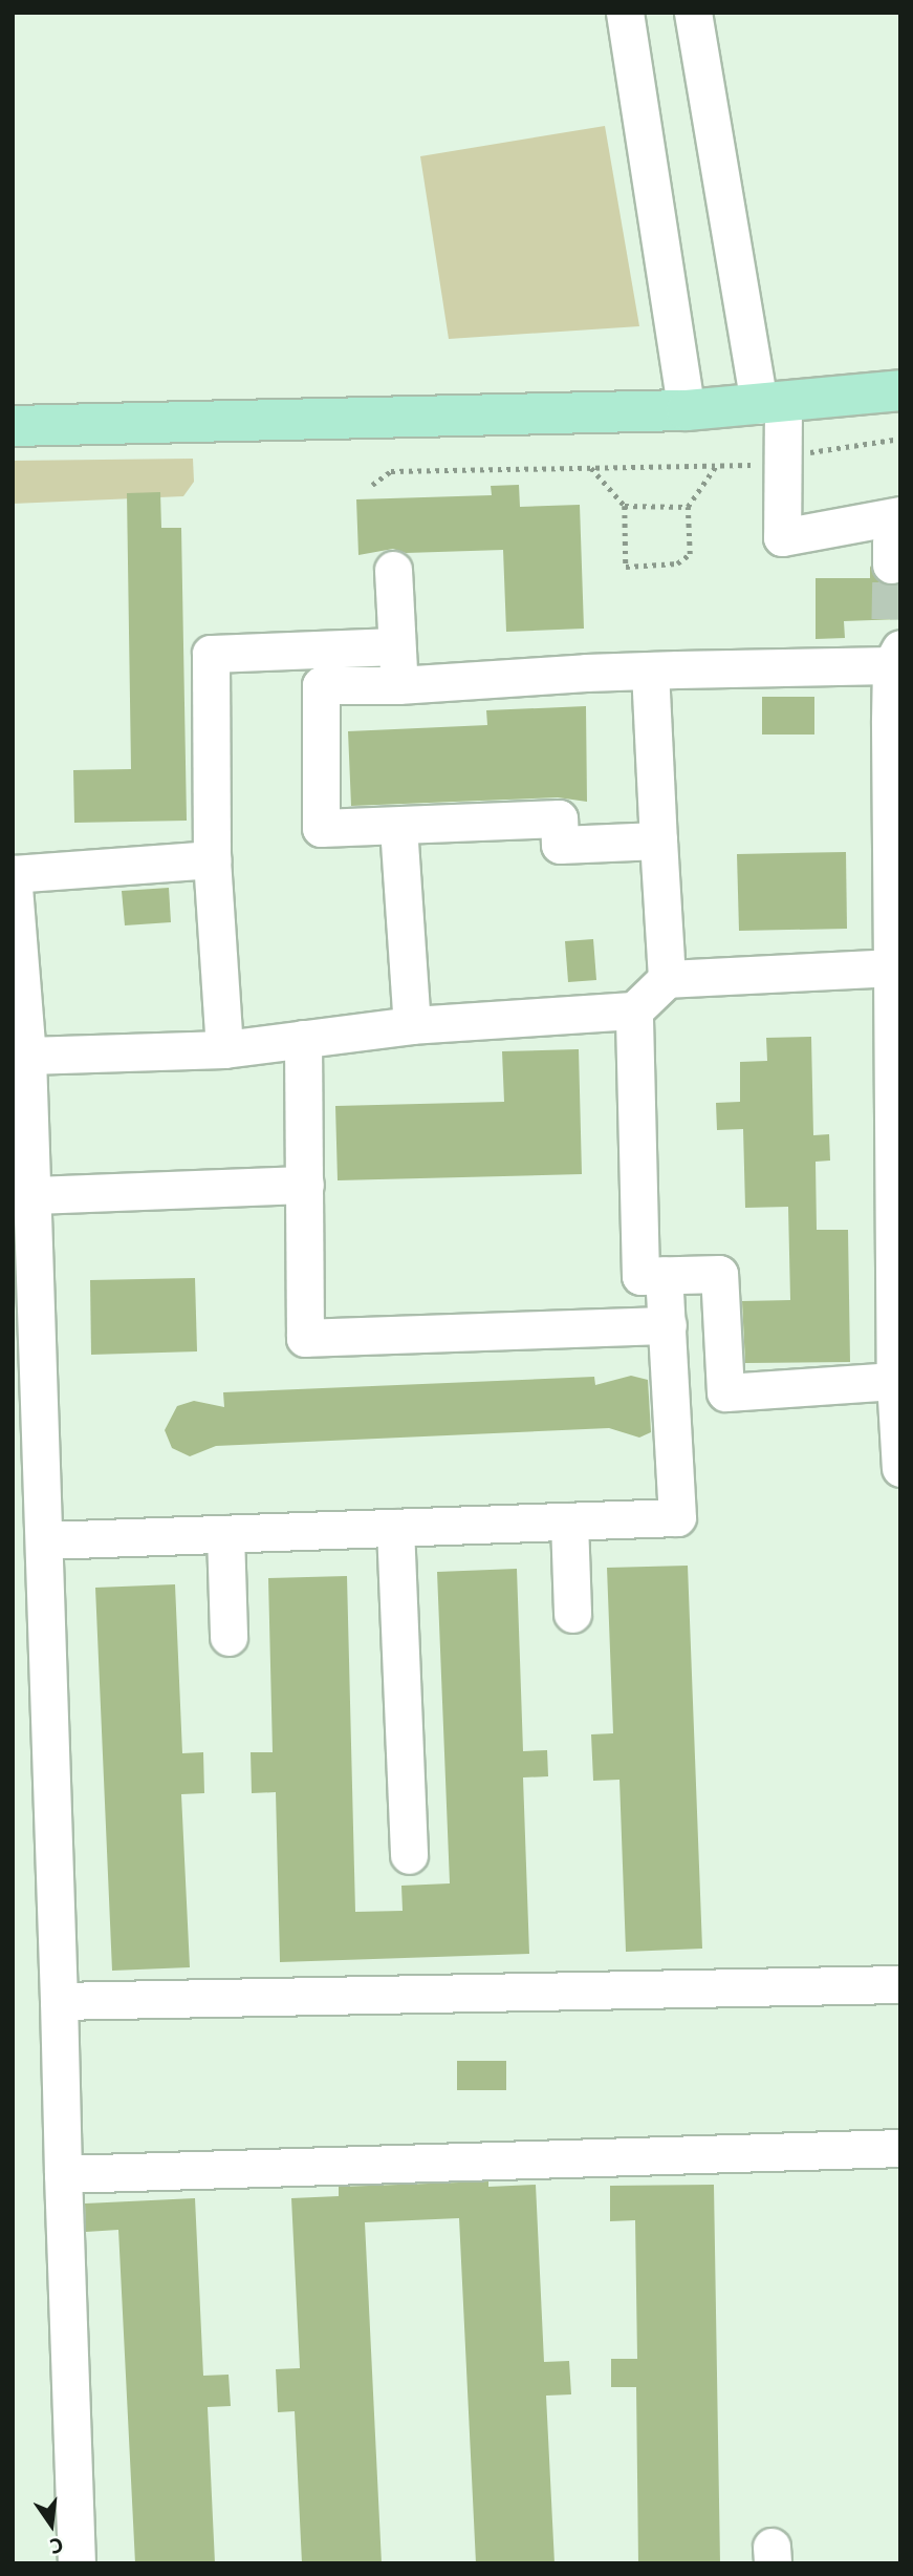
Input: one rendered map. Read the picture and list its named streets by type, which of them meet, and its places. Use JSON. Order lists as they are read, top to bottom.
{
  "north": "bottom"
}
